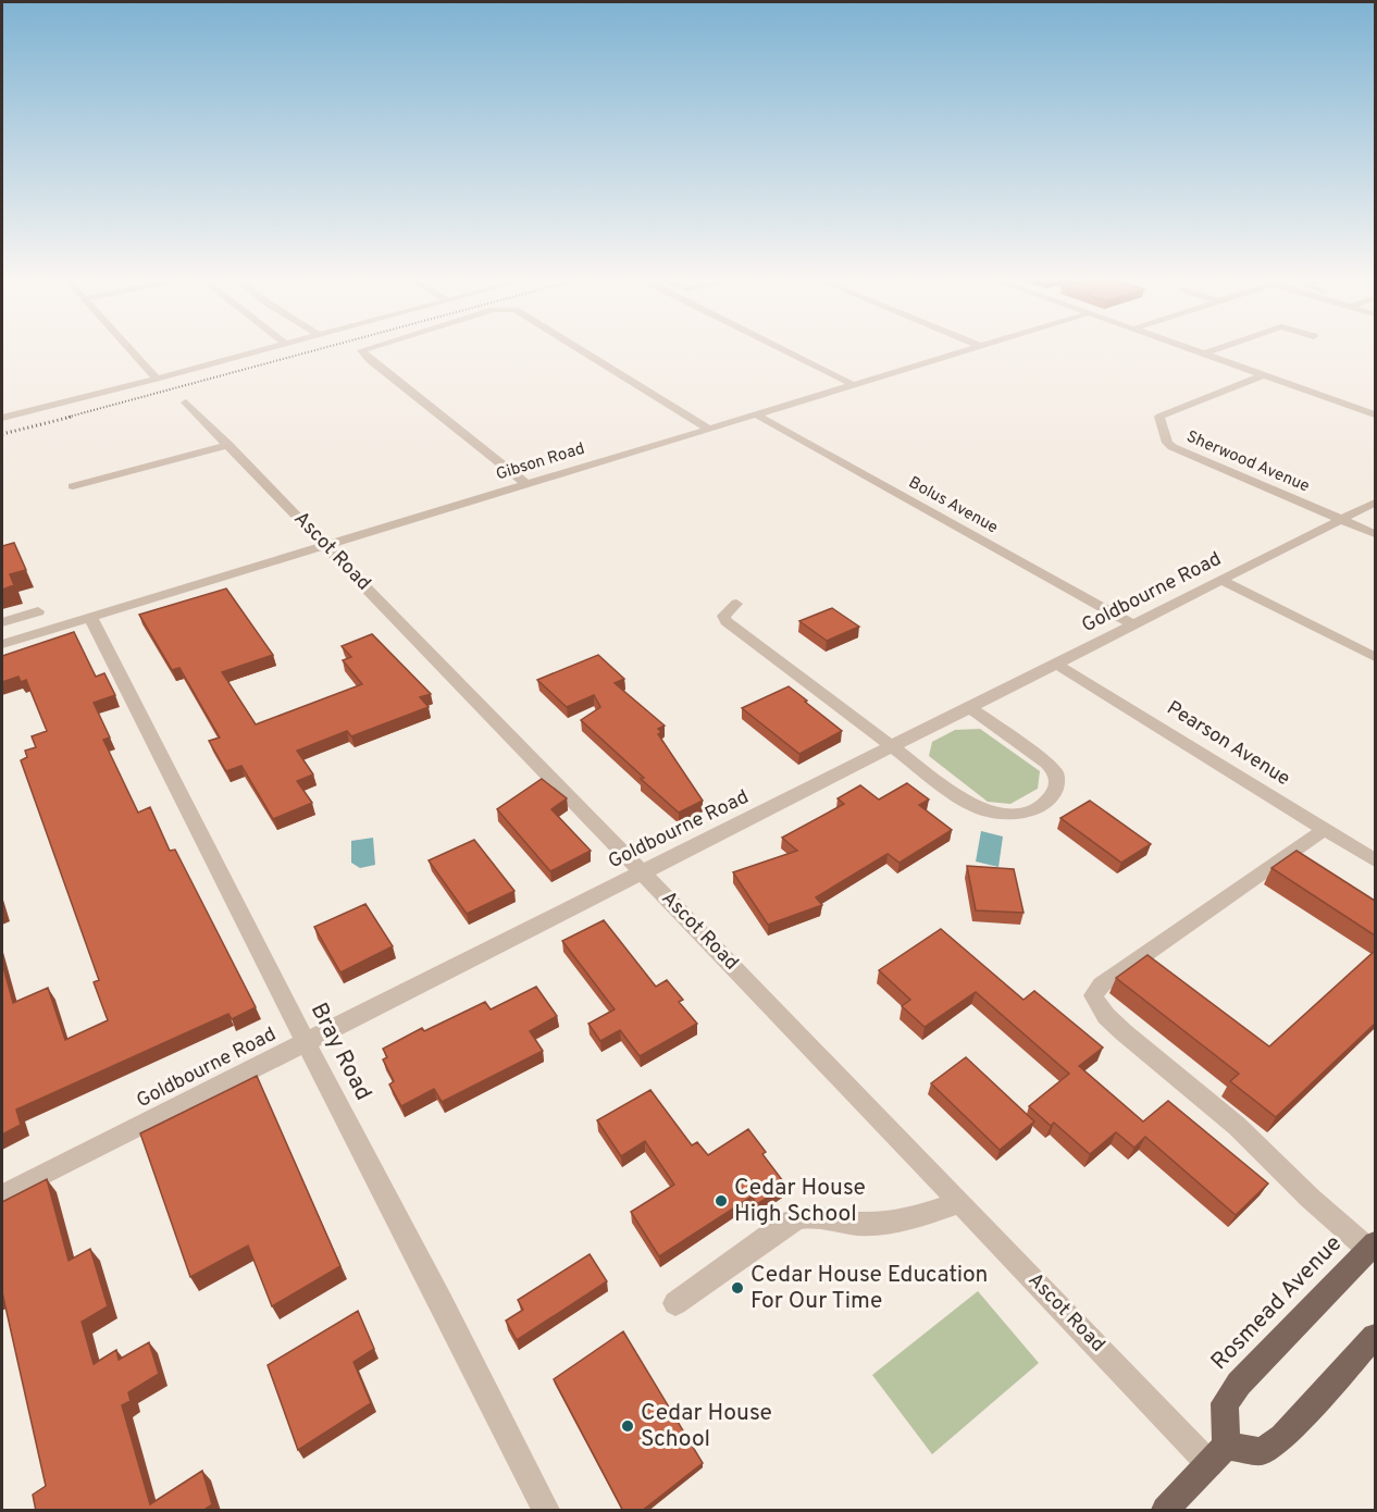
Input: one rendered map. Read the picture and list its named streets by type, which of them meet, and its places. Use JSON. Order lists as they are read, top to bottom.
{
  "streets": {
    "main road": ["Rosmead Avenue"],
    "street": [
      "Gibson Road",
      "Sherwood Avenue",
      "Bolus Avenue",
      "Ascot Road",
      "Goldbourne Road",
      "Pearson Avenue",
      "Bray Road"
    ]
  },
  "crossings": [
    ["Gibson Road", "Bolus Avenue"],
    ["Gibson Road", "Ascot Road"],
    ["Gibson Road", "Bray Road"],
    ["Sherwood Avenue", "Goldbourne Road"],
    ["Bolus Avenue", "Goldbourne Road"],
    ["Ascot Road", "Goldbourne Road"],
    ["Ascot Road", "Rosmead Avenue"],
    ["Goldbourne Road", "Pearson Avenue"],
    ["Goldbourne Road", "Bray Road"]
  ],
  "places": ["Cedar House High School", "Cedar House Education For Our Time", "Cedar House School"]
}
